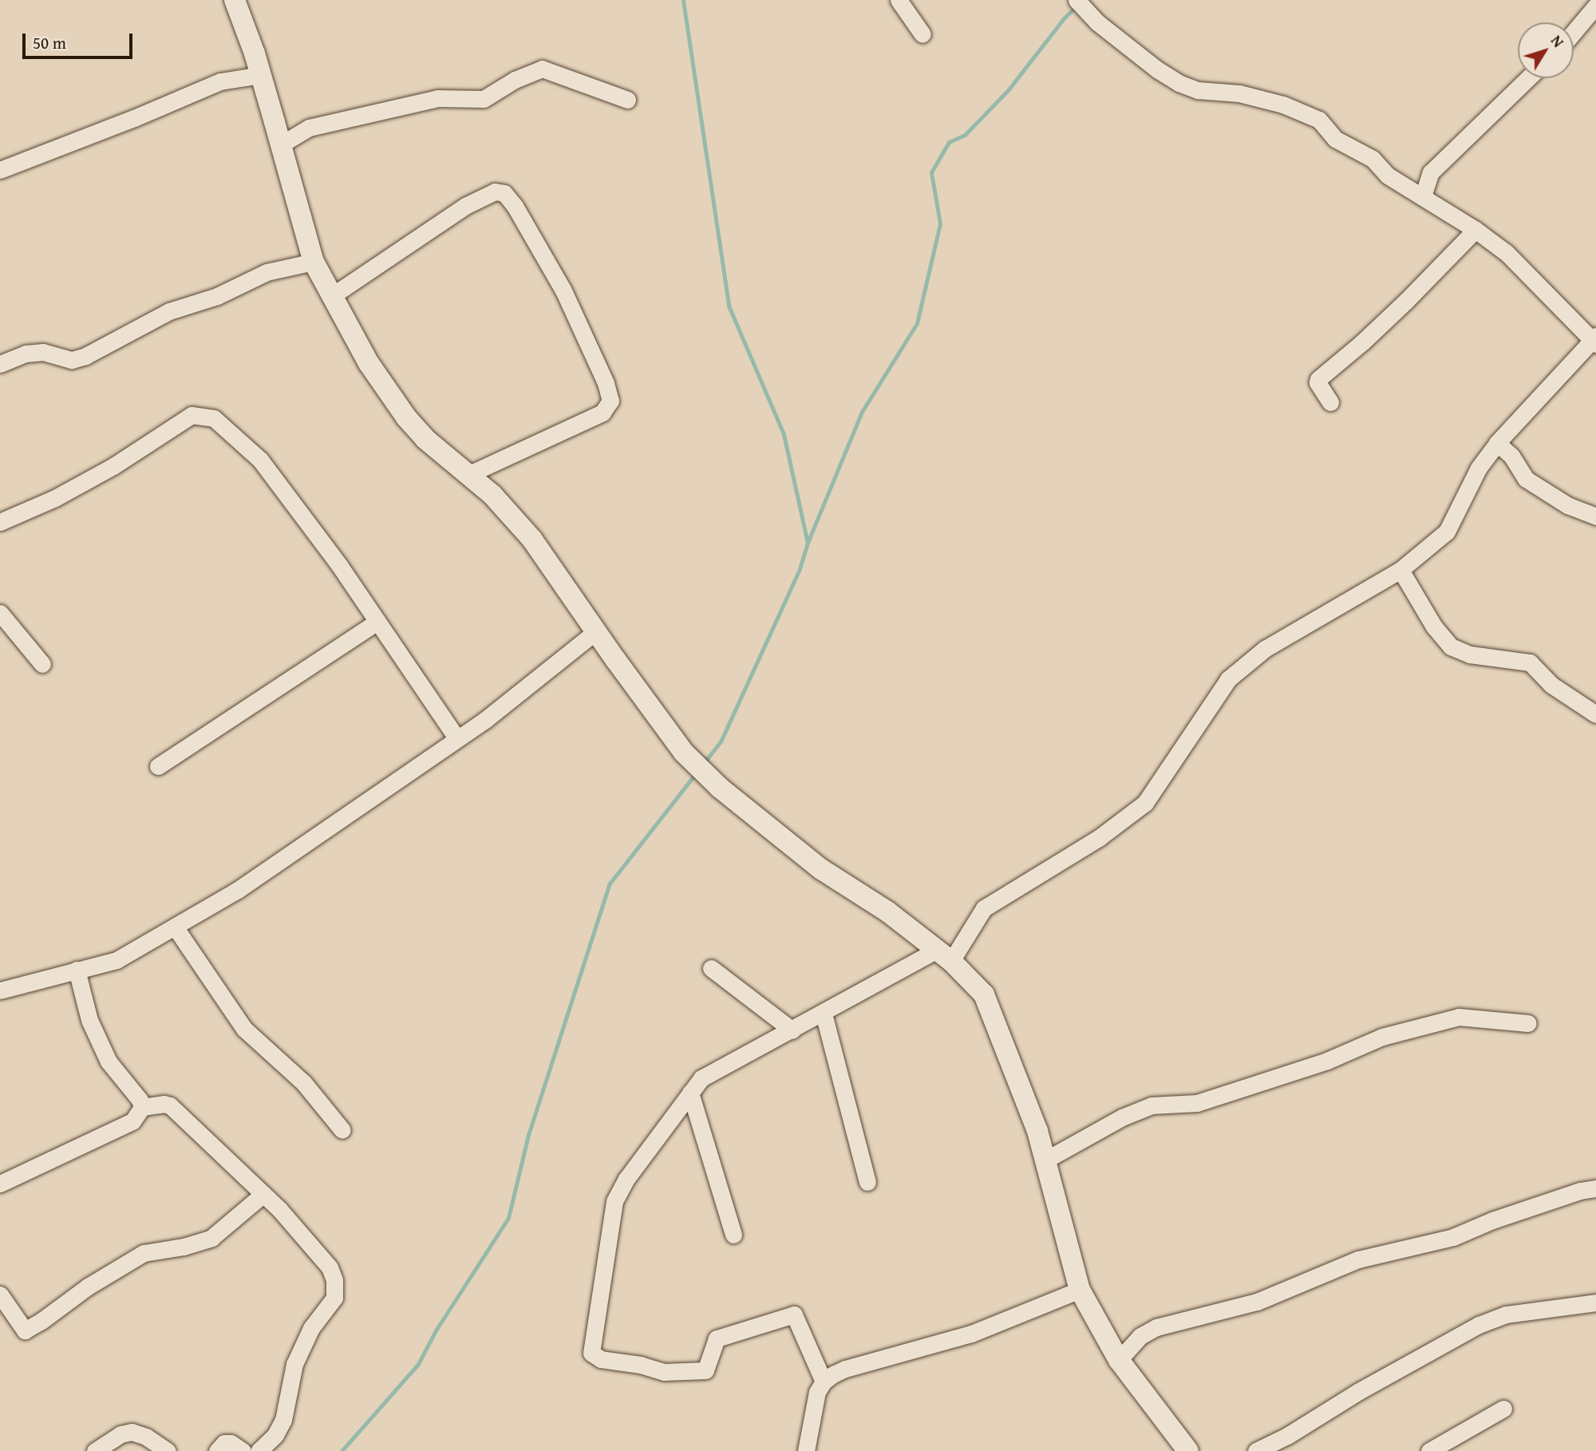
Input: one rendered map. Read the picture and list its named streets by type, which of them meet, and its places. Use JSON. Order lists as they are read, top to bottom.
{
  "scale_bar": "50 m",
  "north": "top right"
}
